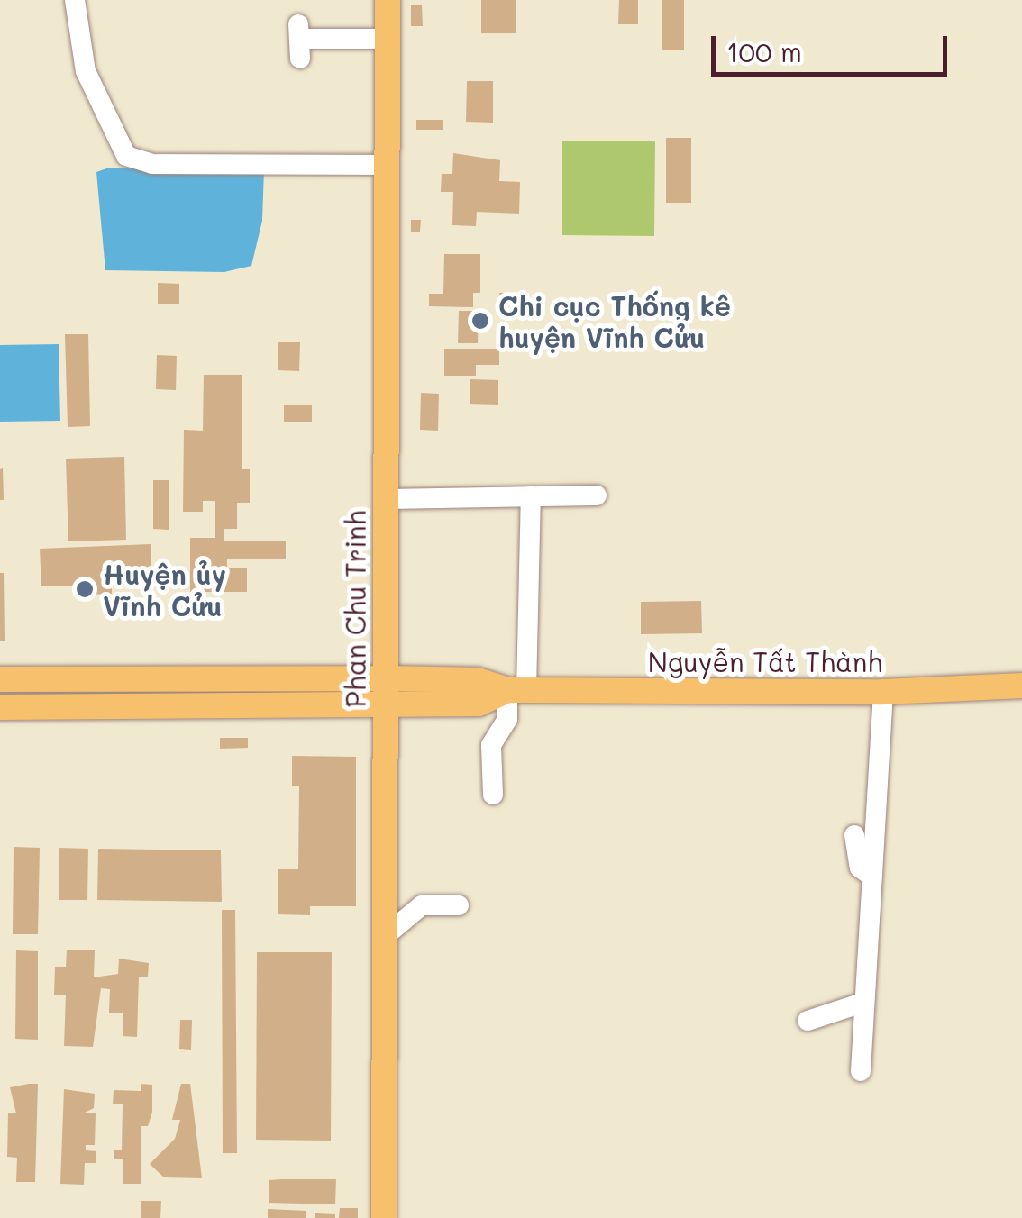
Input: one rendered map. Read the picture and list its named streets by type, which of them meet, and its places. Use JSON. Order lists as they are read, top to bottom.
{
  "streets": {
    "main road": ["Phan Chu Trinh", "Nguyễn Tất Thành"]
  },
  "crossings": [
    ["Phan Chu Trinh", "Nguyễn Tất Thành"]
  ],
  "places": ["Chi cục Thống kê huyện Vĩnh Cửu", "Huyện ủy Vĩnh Cửu"],
  "scale_bar": "100 m"
}
